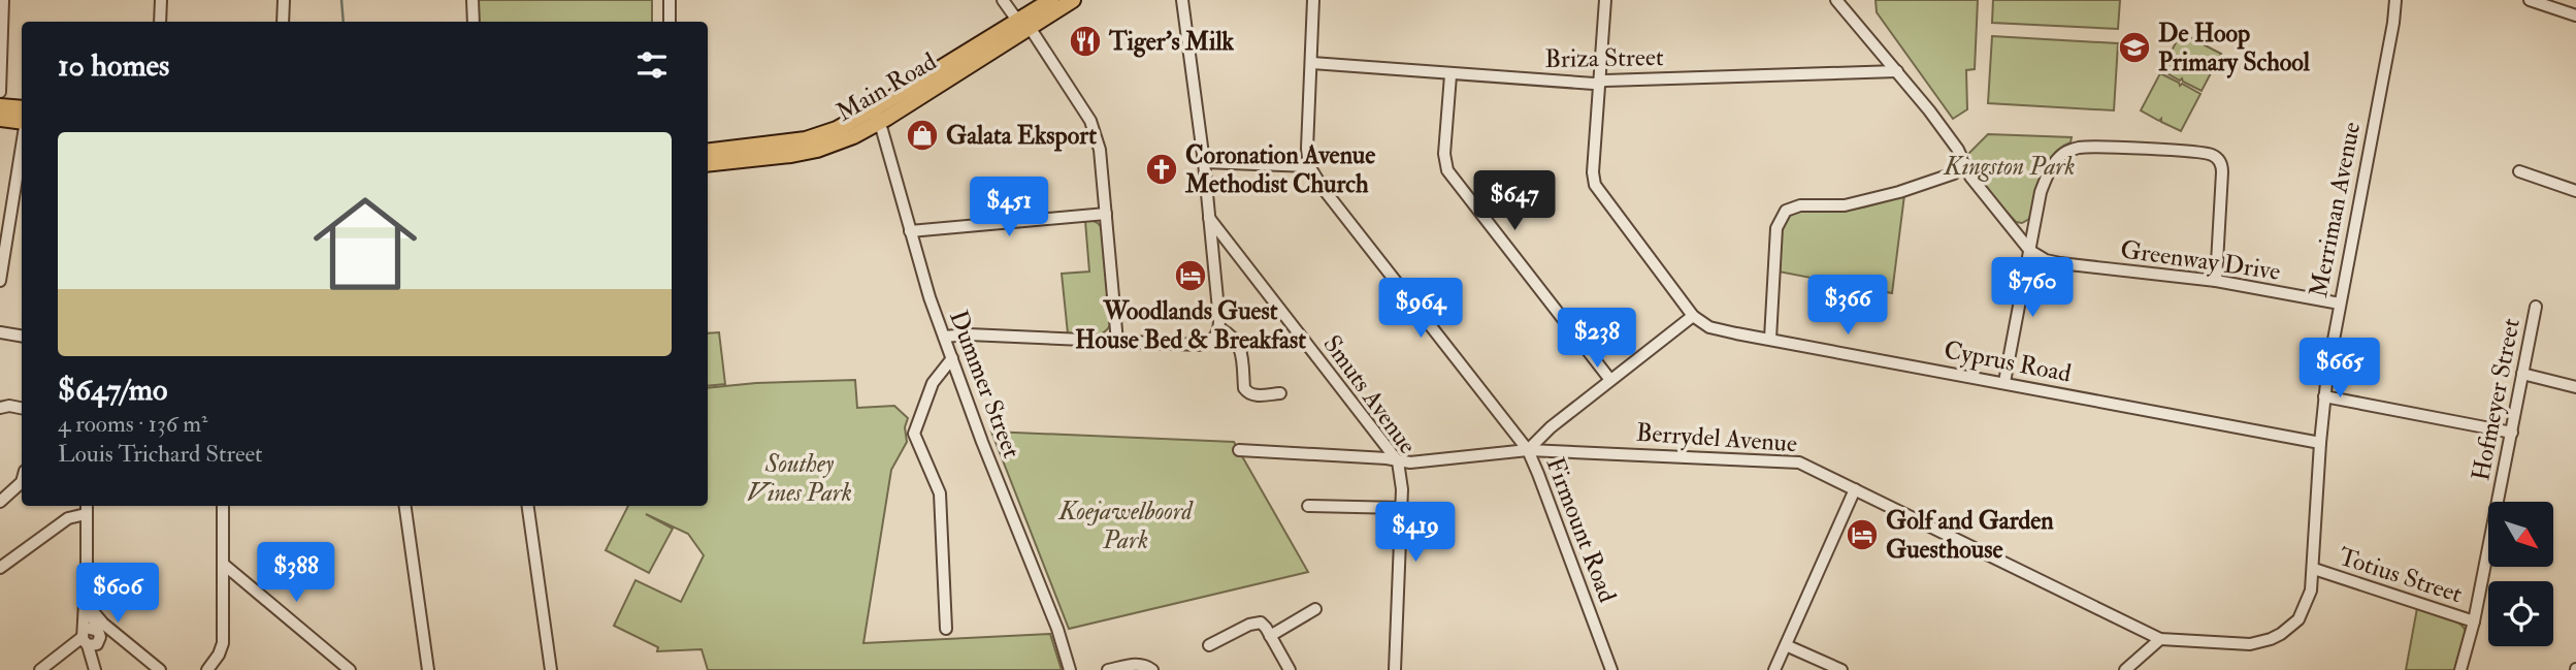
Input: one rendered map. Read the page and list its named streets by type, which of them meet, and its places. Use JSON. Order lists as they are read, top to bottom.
{
  "streets": {
    "main road": ["Main Road"],
    "street": [
      "Briza Street",
      "Merriman Avenue",
      "Greenway Drive",
      "Cyprus Road",
      "Dummer Street",
      "Smuts Avenue",
      "Hofmeyer Street",
      "Berrydel Avenue",
      "Firmount Road",
      "Totius Street"
    ]
  },
  "crossings": [
    ["Briza Street", "Greenway Drive"],
    ["Briza Street", "Cyprus Road"],
    ["Main Road", "Dummer Street"],
    ["Merriman Avenue", "Greenway Drive"],
    ["Merriman Avenue", "Cyprus Road"],
    ["Merriman Avenue", "Berrydel Avenue"],
    ["Merriman Avenue", "Totius Street"],
    ["Smuts Avenue", "Berrydel Avenue"],
    ["Hofmeyer Street", "Totius Street"],
    ["Berrydel Avenue", "Firmount Road"]
  ],
  "parks": ["Kingston Park", "Southey Vines Park", "Koejawelboord Park"],
  "places": {
    "restaurant": ["Tiger's Milk"],
    "school or university": ["De Hoop Primary School"],
    "shop": ["Galata Eksport"],
    "church": ["Coronation Avenue Methodist Church"],
    "hotel": ["Woodlands Guest House Bed & Breakfast", "Golf and Garden Guesthouse"]
  },
  "north": "bottom right",
  "page": {
    "heading": "10 homes",
    "list": [
      {
        "name": "$647/mo",
        "note": "4 rooms · 136 m² · Louis Trichard Street"
      }
    ],
    "price": [
      "$647",
      "$451",
      "$760",
      "$366",
      "$964",
      "$238",
      "$665",
      "$419",
      "$388",
      "$606"
    ]
  }
}
